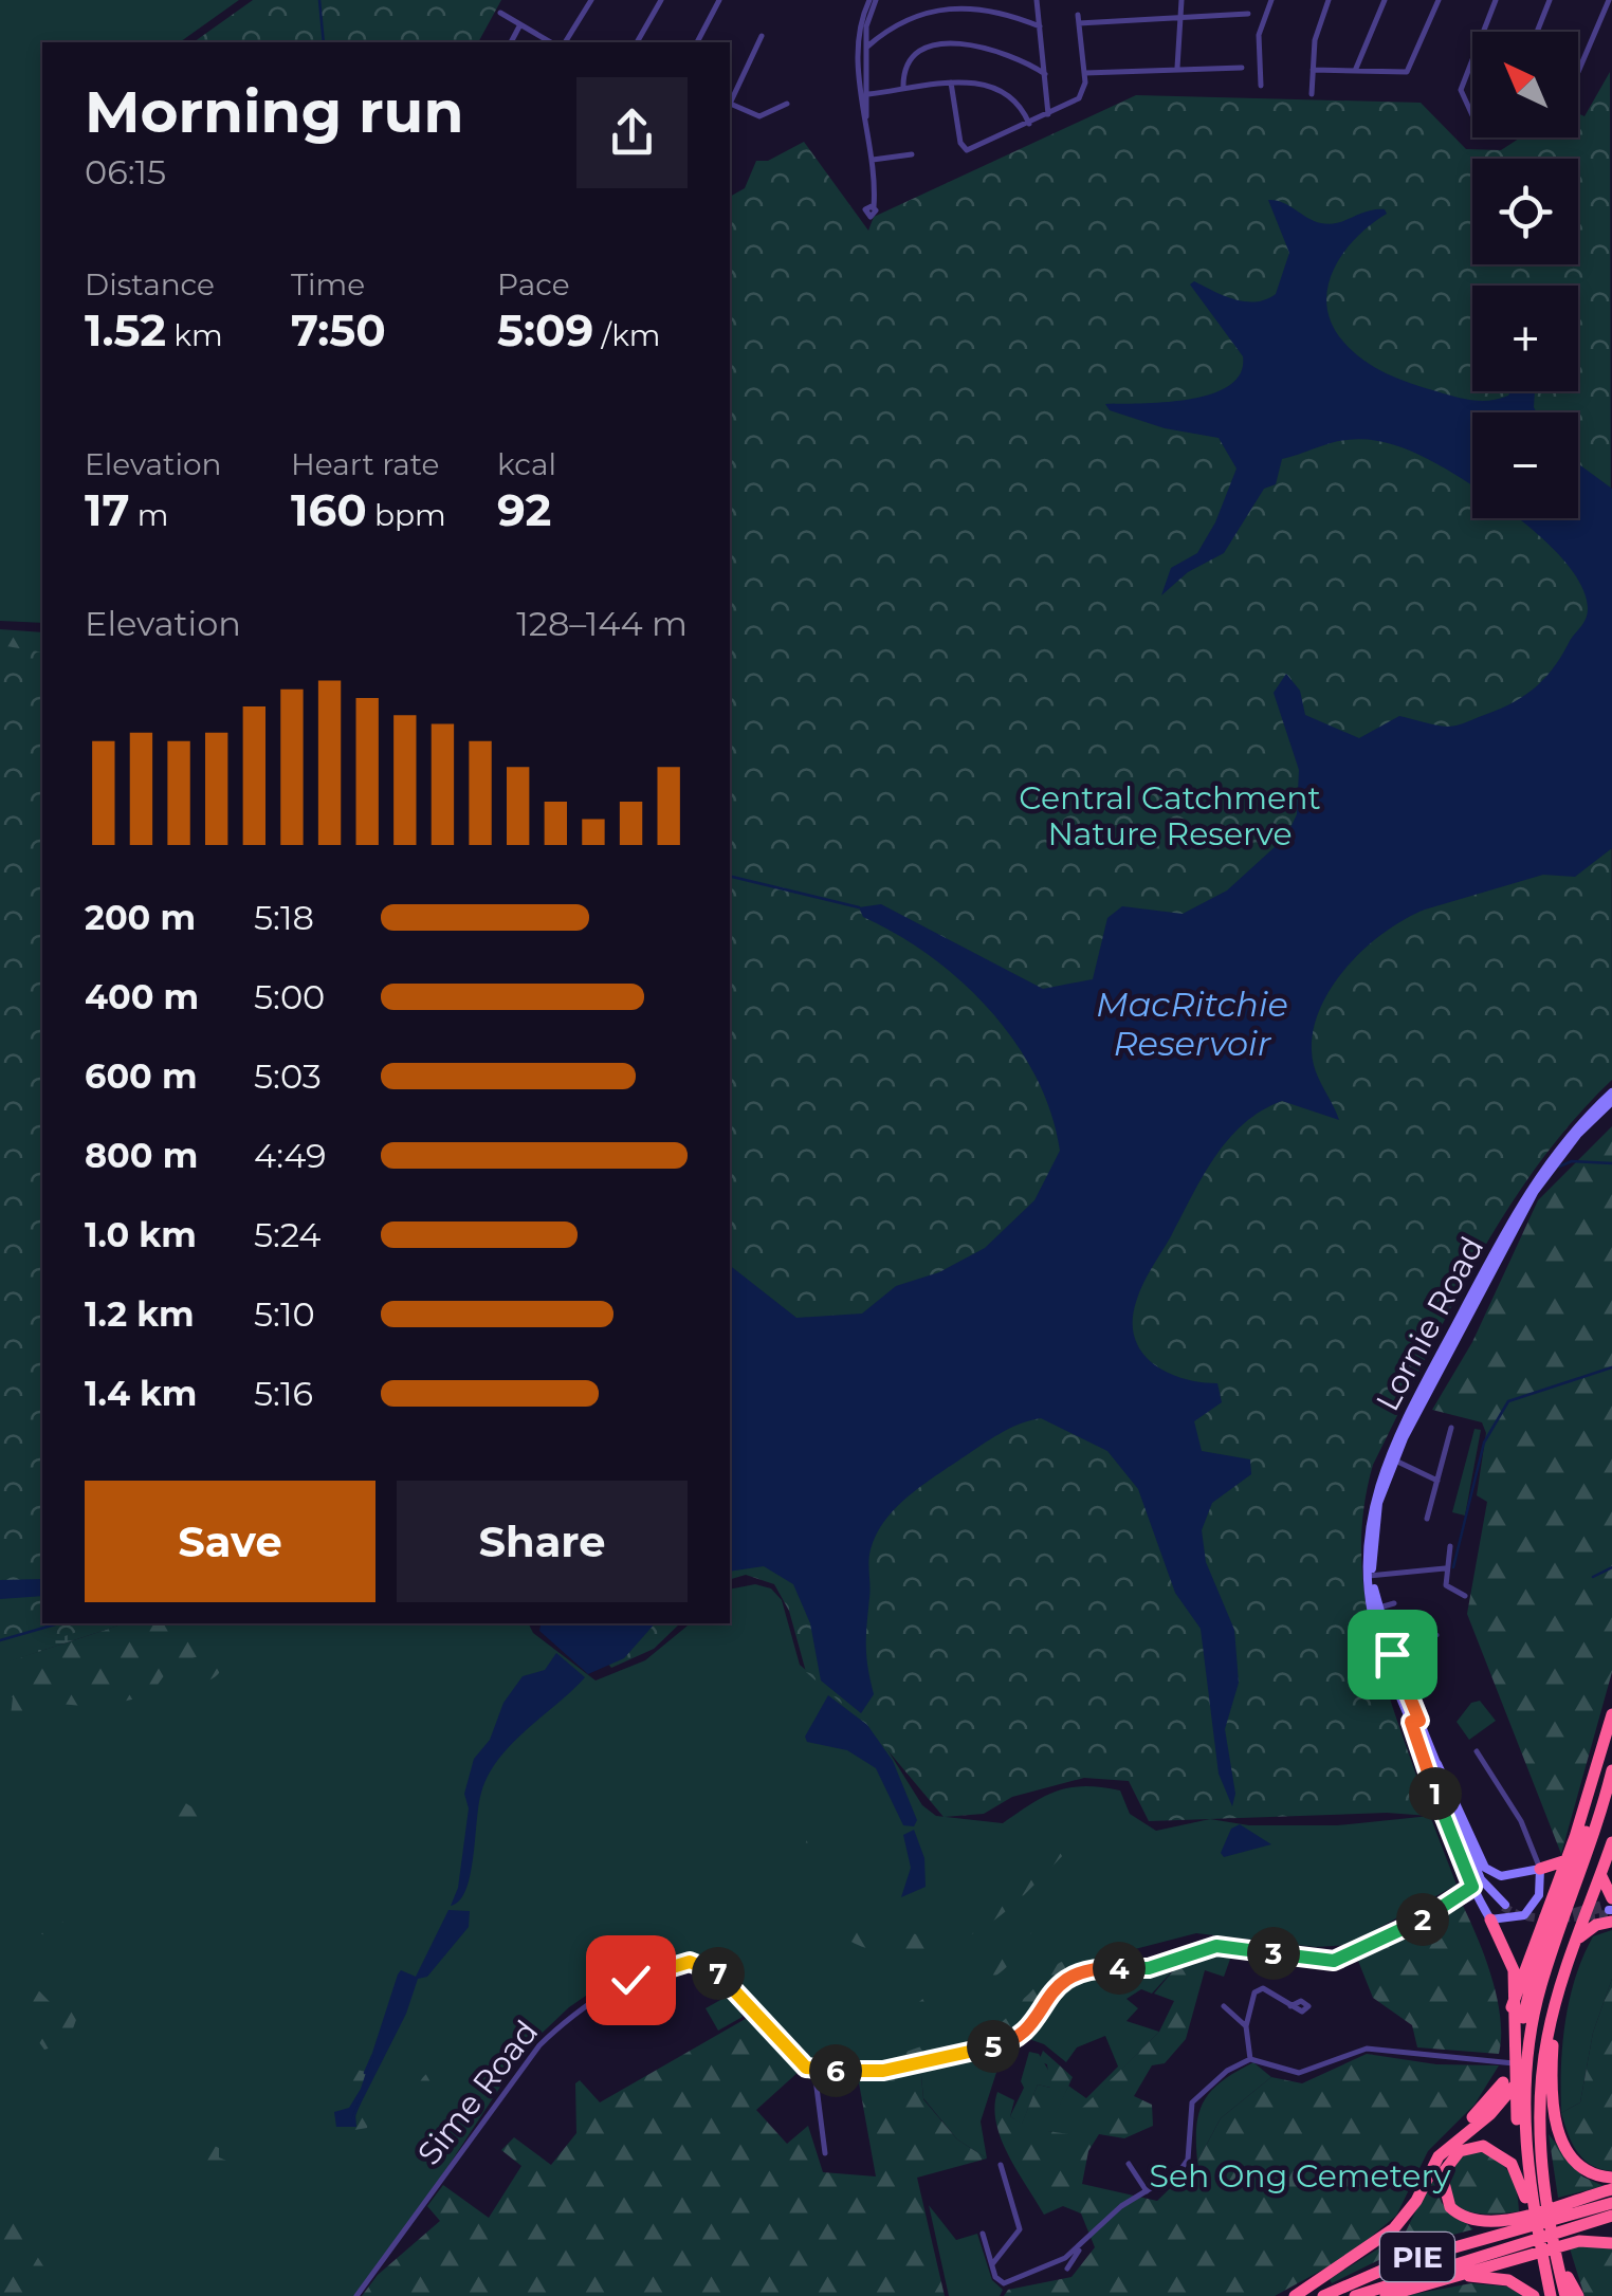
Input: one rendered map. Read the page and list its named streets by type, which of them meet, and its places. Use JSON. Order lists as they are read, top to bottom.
{
  "streets": {
    "highway": ["PIE"],
    "street": ["Lornie Road", "Sime Road"]
  },
  "water": ["MacRitchie Reservoir"],
  "parks": ["Central Catchment Nature Reserve", "Seh Ong Cemetery"],
  "north": "top left",
  "page": {
    "map_buttons": ["+", "−"],
    "heading": ["Morning run", "06:15"],
    "stats": [
      ["Distance", "1.52 km"],
      ["Time", "7:50"],
      ["Pace", "5:09 /km"],
      ["Elevation", "17 m"],
      ["Heart rate", "160 bpm"],
      ["kcal", "92"]
    ],
    "chart": ["Elevation", "128–144 m"],
    "list": [
      {
        "name": "200 m",
        "note": "5:18"
      },
      {
        "name": "400 m",
        "note": "5:00"
      },
      {
        "name": "600 m",
        "note": "5:03"
      },
      {
        "name": "800 m",
        "note": "4:49"
      },
      {
        "name": "1.0 km",
        "note": "5:24"
      },
      {
        "name": "1.2 km",
        "note": "5:10"
      },
      {
        "name": "1.4 km",
        "note": "5:16"
      }
    ],
    "buttons": ["Save", "Share"],
    "pins": [
      "1",
      "2",
      "3",
      "4",
      "7",
      "5",
      "6"
    ]
  }
}
